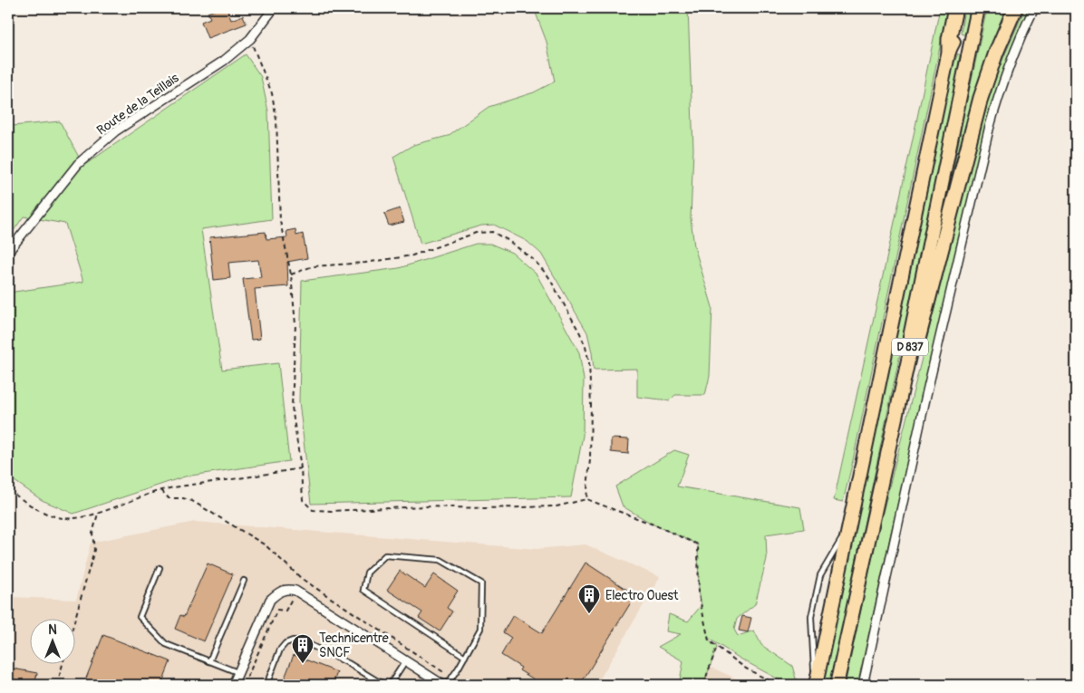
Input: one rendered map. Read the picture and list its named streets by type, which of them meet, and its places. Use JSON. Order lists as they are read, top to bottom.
{
  "streets": {
    "main road": ["D 837"],
    "street": ["Route de la Teillais"]
  },
  "places": {
    "building": ["Electro Ouest", "Technicentre SNCF"]
  },
  "north": "top"
}
